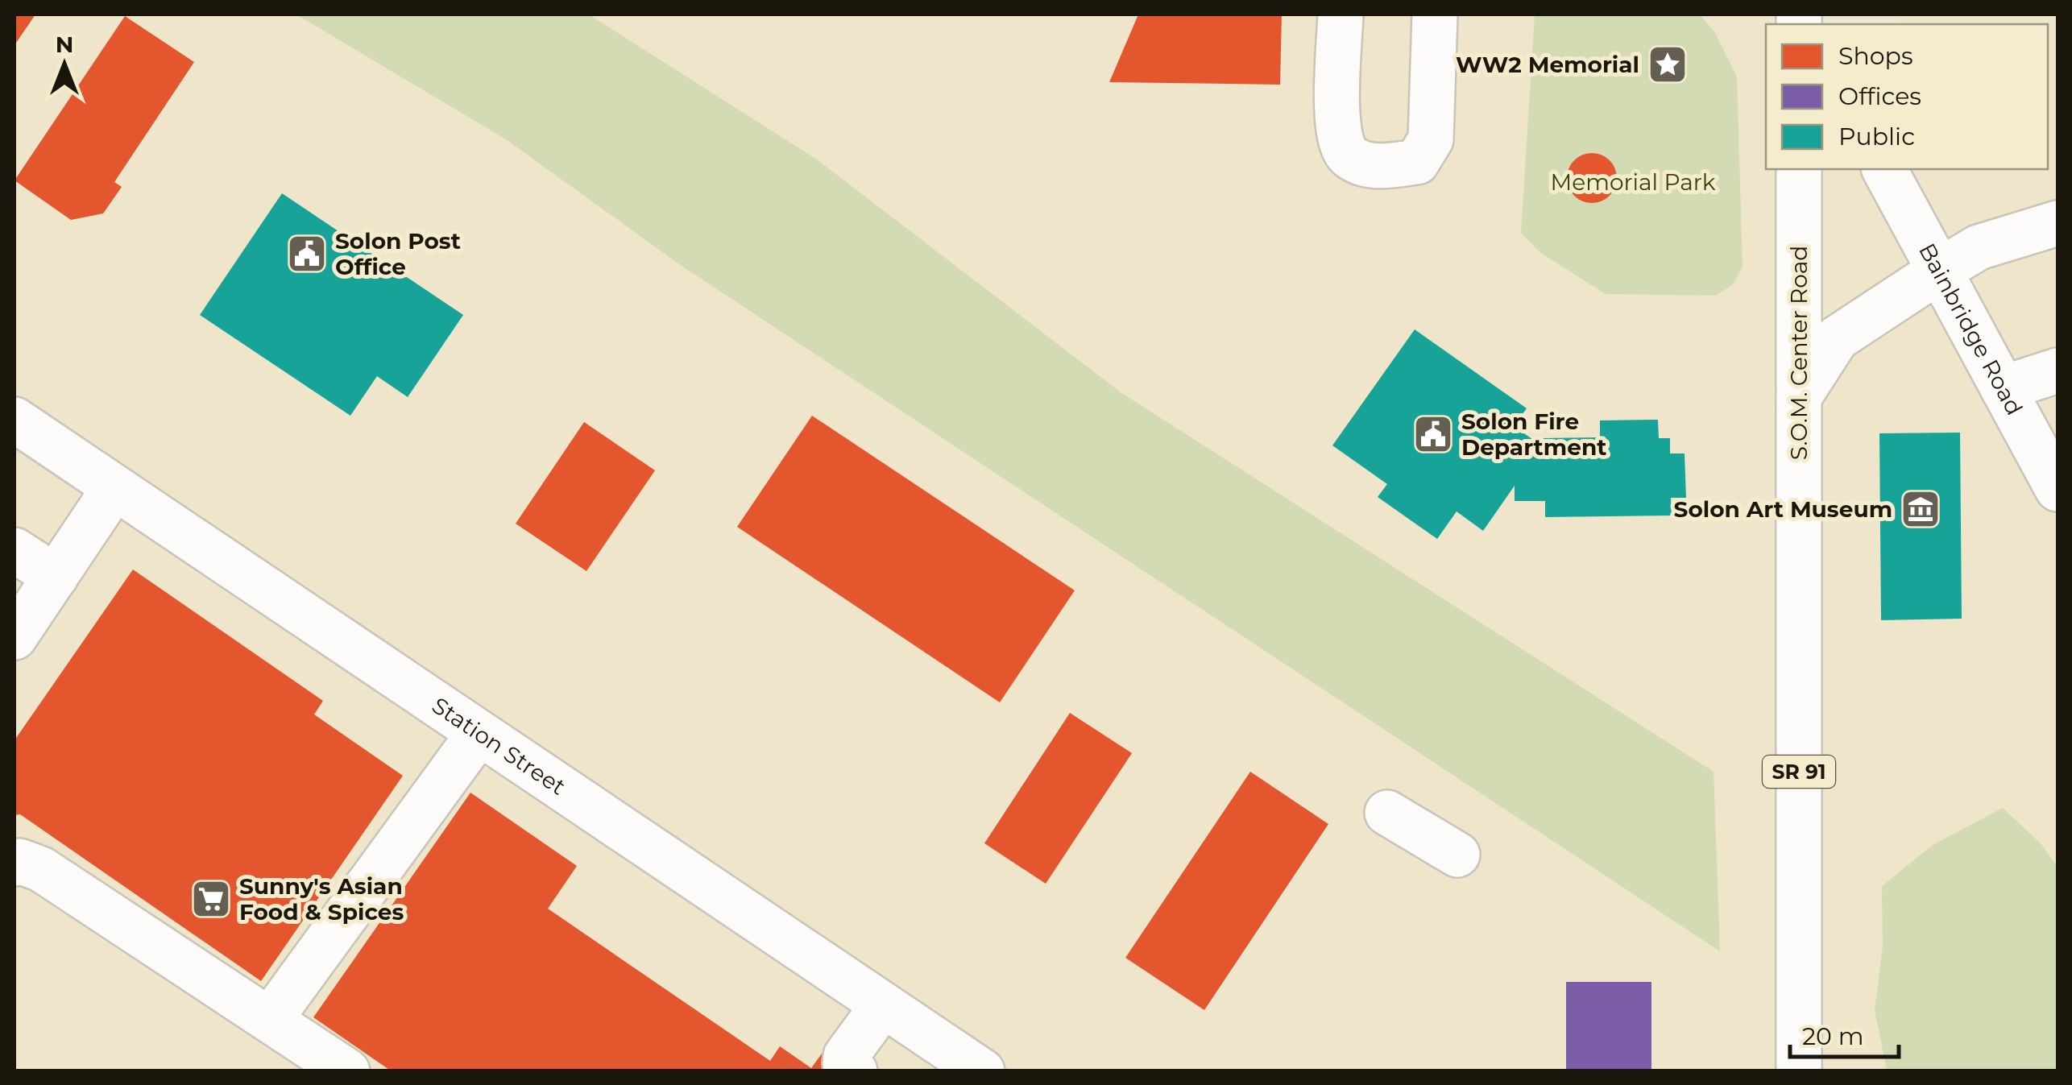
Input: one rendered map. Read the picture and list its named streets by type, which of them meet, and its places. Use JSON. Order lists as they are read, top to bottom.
{
  "streets": {
    "street": [
      "Bainbridge Road",
      "S.O.M. Center Road",
      "Station Street",
      "SR 91"
    ]
  },
  "parks": ["Memorial Park"],
  "places": {
    "place": ["WW2 Memorial"],
    "public building": ["Solon Post Office", "Solon Fire Department"],
    "museum": ["Solon Art Museum"],
    "supermarket": ["Sunny's Asian Food & Spices"]
  },
  "legend": ["Shops", "Offices", "Public"],
  "scale_bar": "20 m",
  "north": "top"
}
